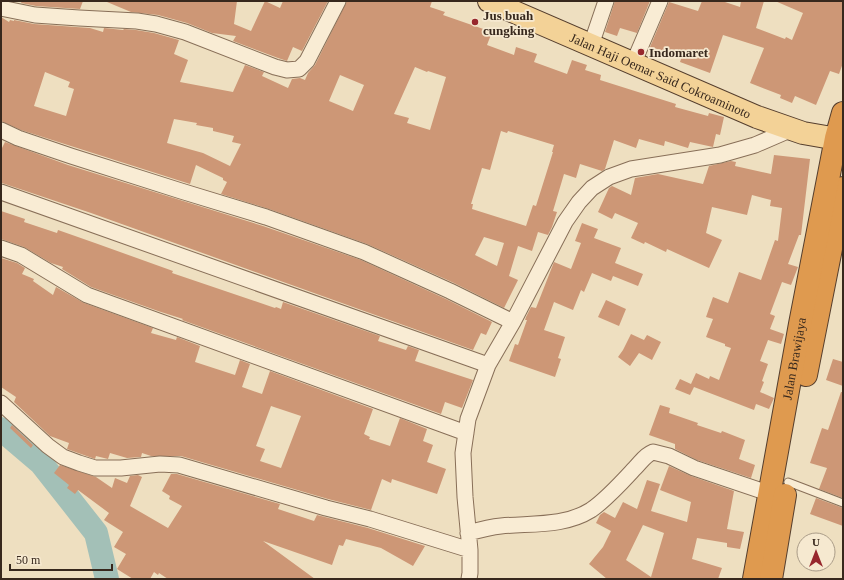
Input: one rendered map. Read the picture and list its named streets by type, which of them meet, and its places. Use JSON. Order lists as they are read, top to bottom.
{
  "streets": {
    "highway": ["Jalan Brawijaya"],
    "main road": ["Jalan Haji Oemar Said Cokroaminoto"]
  },
  "crossings": [
    ["Jalan Haji Oemar Said Cokroaminoto", "Jalan Brawijaya"]
  ],
  "places": ["Jus buah cungking", "Indomaret"],
  "scale_bar": "50 m",
  "north": "top"
}
